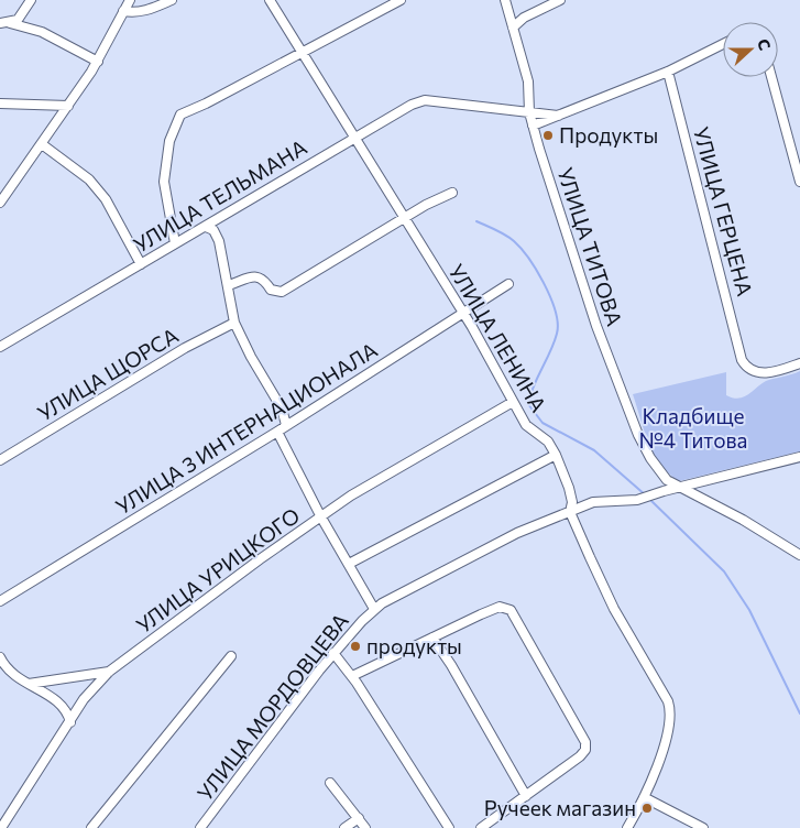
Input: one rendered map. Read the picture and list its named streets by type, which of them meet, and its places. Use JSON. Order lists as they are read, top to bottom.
{
  "streets": {
    "street": [
      "УЛИЦА ТЕЛЬМАНА",
      "УЛИЦА ГЕРЦЕНА",
      "УЛИЦА ТИТОВА",
      "УЛИЦА ЛЕНИНА",
      "УЛИЦА ЩОРСА",
      "УЛИЦА 3 ИНТЕРНАЦИОНАЛА",
      "УЛИЦА УРИЦКОГО",
      "УЛИЦА МОРДОВЦЕВА"
    ]
  },
  "crossings": [
    ["УЛИЦА ТЕЛЬМАНА", "УЛИЦА ТИТОВА"],
    ["УЛИЦА ТЕЛЬМАНА", "УЛИЦА ЛЕНИНА"],
    ["УЛИЦА ТИТОВА", "УЛИЦА МОРДОВЦЕВА"],
    ["УЛИЦА ЛЕНИНА", "УЛИЦА 3 ИНТЕРНАЦИОНАЛА"],
    ["УЛИЦА ЛЕНИНА", "УЛИЦА УРИЦКОГО"],
    ["УЛИЦА ЛЕНИНА", "УЛИЦА МОРДОВЦЕВА"]
  ],
  "parks": ["Кладбище №4 Титова"],
  "places": ["Продукты", "продукты", "Ручеек магазин"],
  "north": "right"
}
